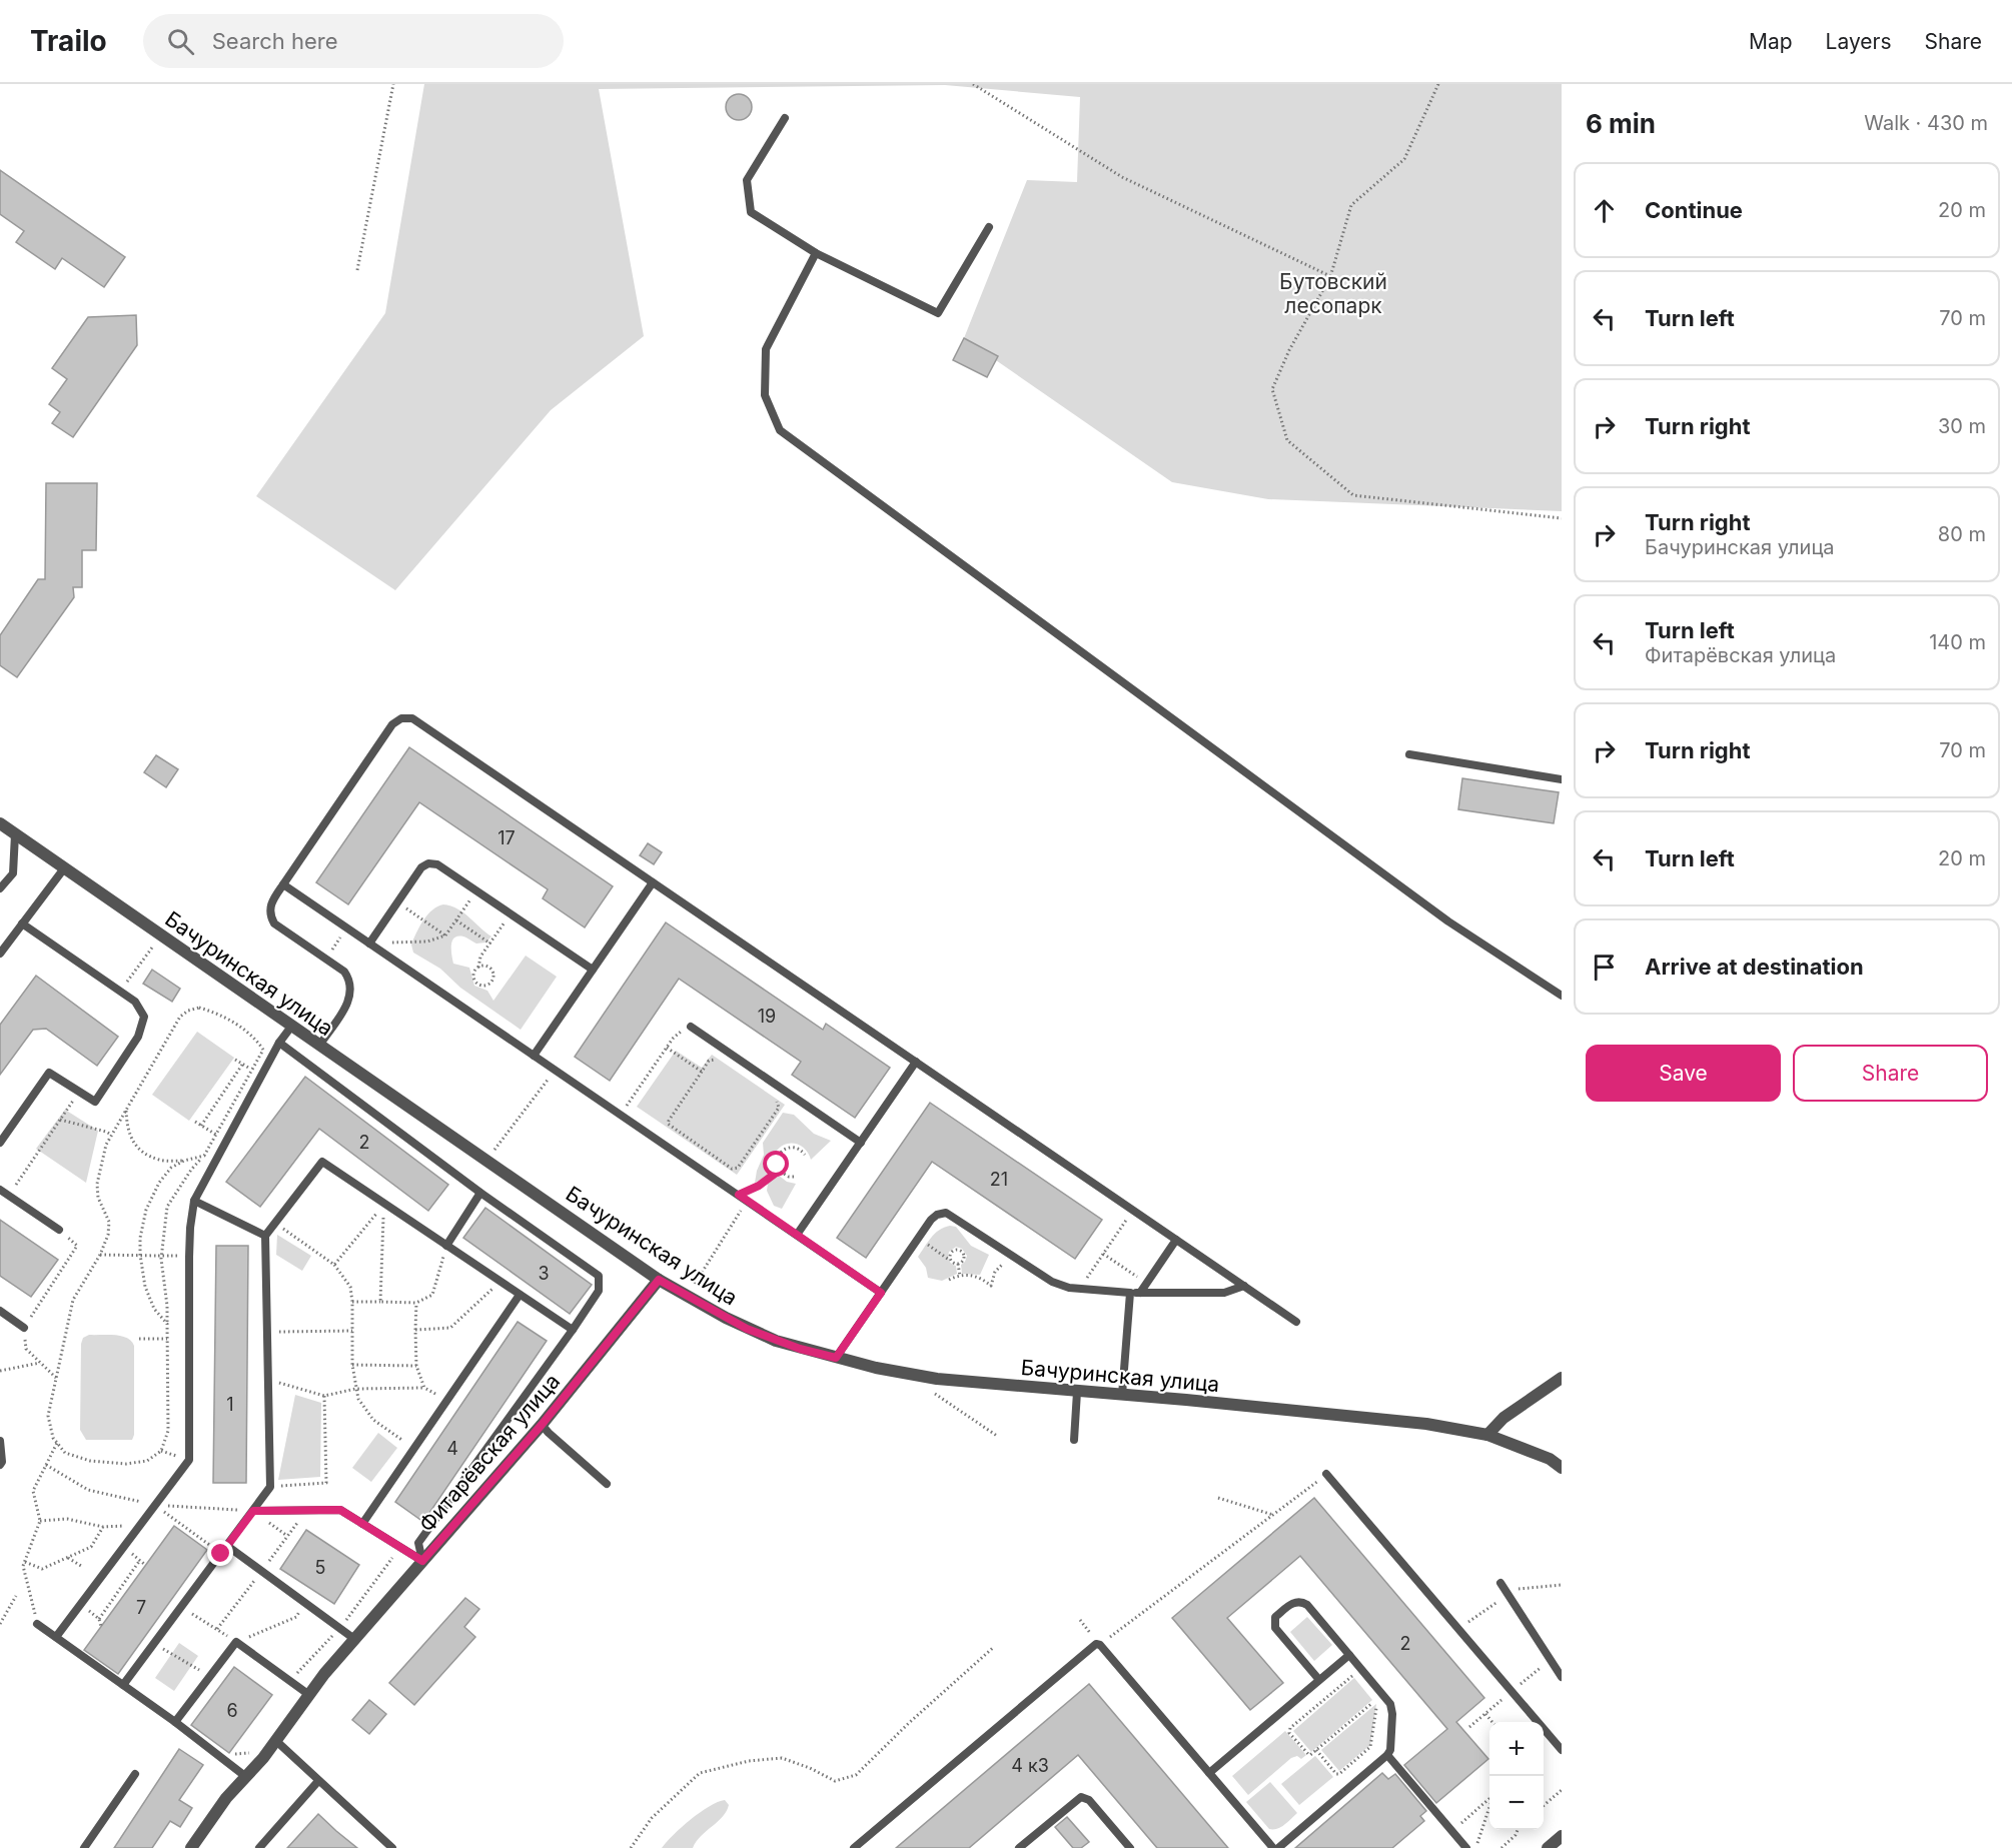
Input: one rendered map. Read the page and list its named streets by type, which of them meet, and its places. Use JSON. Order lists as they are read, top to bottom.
{
  "streets": {
    "street": ["Бачуринская улица", "Фитарёвская улица"]
  },
  "crossings": [
    ["Бачуринская улица", "Фитарёвская улица"]
  ],
  "parks": ["Бутовский лесопарк"],
  "house_numbers": [
    "17",
    "19",
    "2",
    "21",
    "3",
    "1",
    "4",
    "5",
    "7",
    "2",
    "6",
    "4 к3"
  ],
  "page": {
    "header": "Trailo",
    "search": "Search here",
    "nav": ["Map", "Layers", "Share"],
    "heading": ["6 min", "Walk · 430 m"],
    "list": [
      ["Continue", "20 m"],
      ["Turn left", "70 m"],
      ["Turn right", "30 m"],
      ["Turn right", "Бачуринская улица", "80 m"],
      ["Turn left", "Фитарёвская улица", "140 m"],
      ["Turn right", "70 m"],
      ["Turn left", "20 m"],
      "Arrive at destination"
    ],
    "buttons": ["Save", "Share"],
    "map_buttons": ["+", "−"]
  }
}
